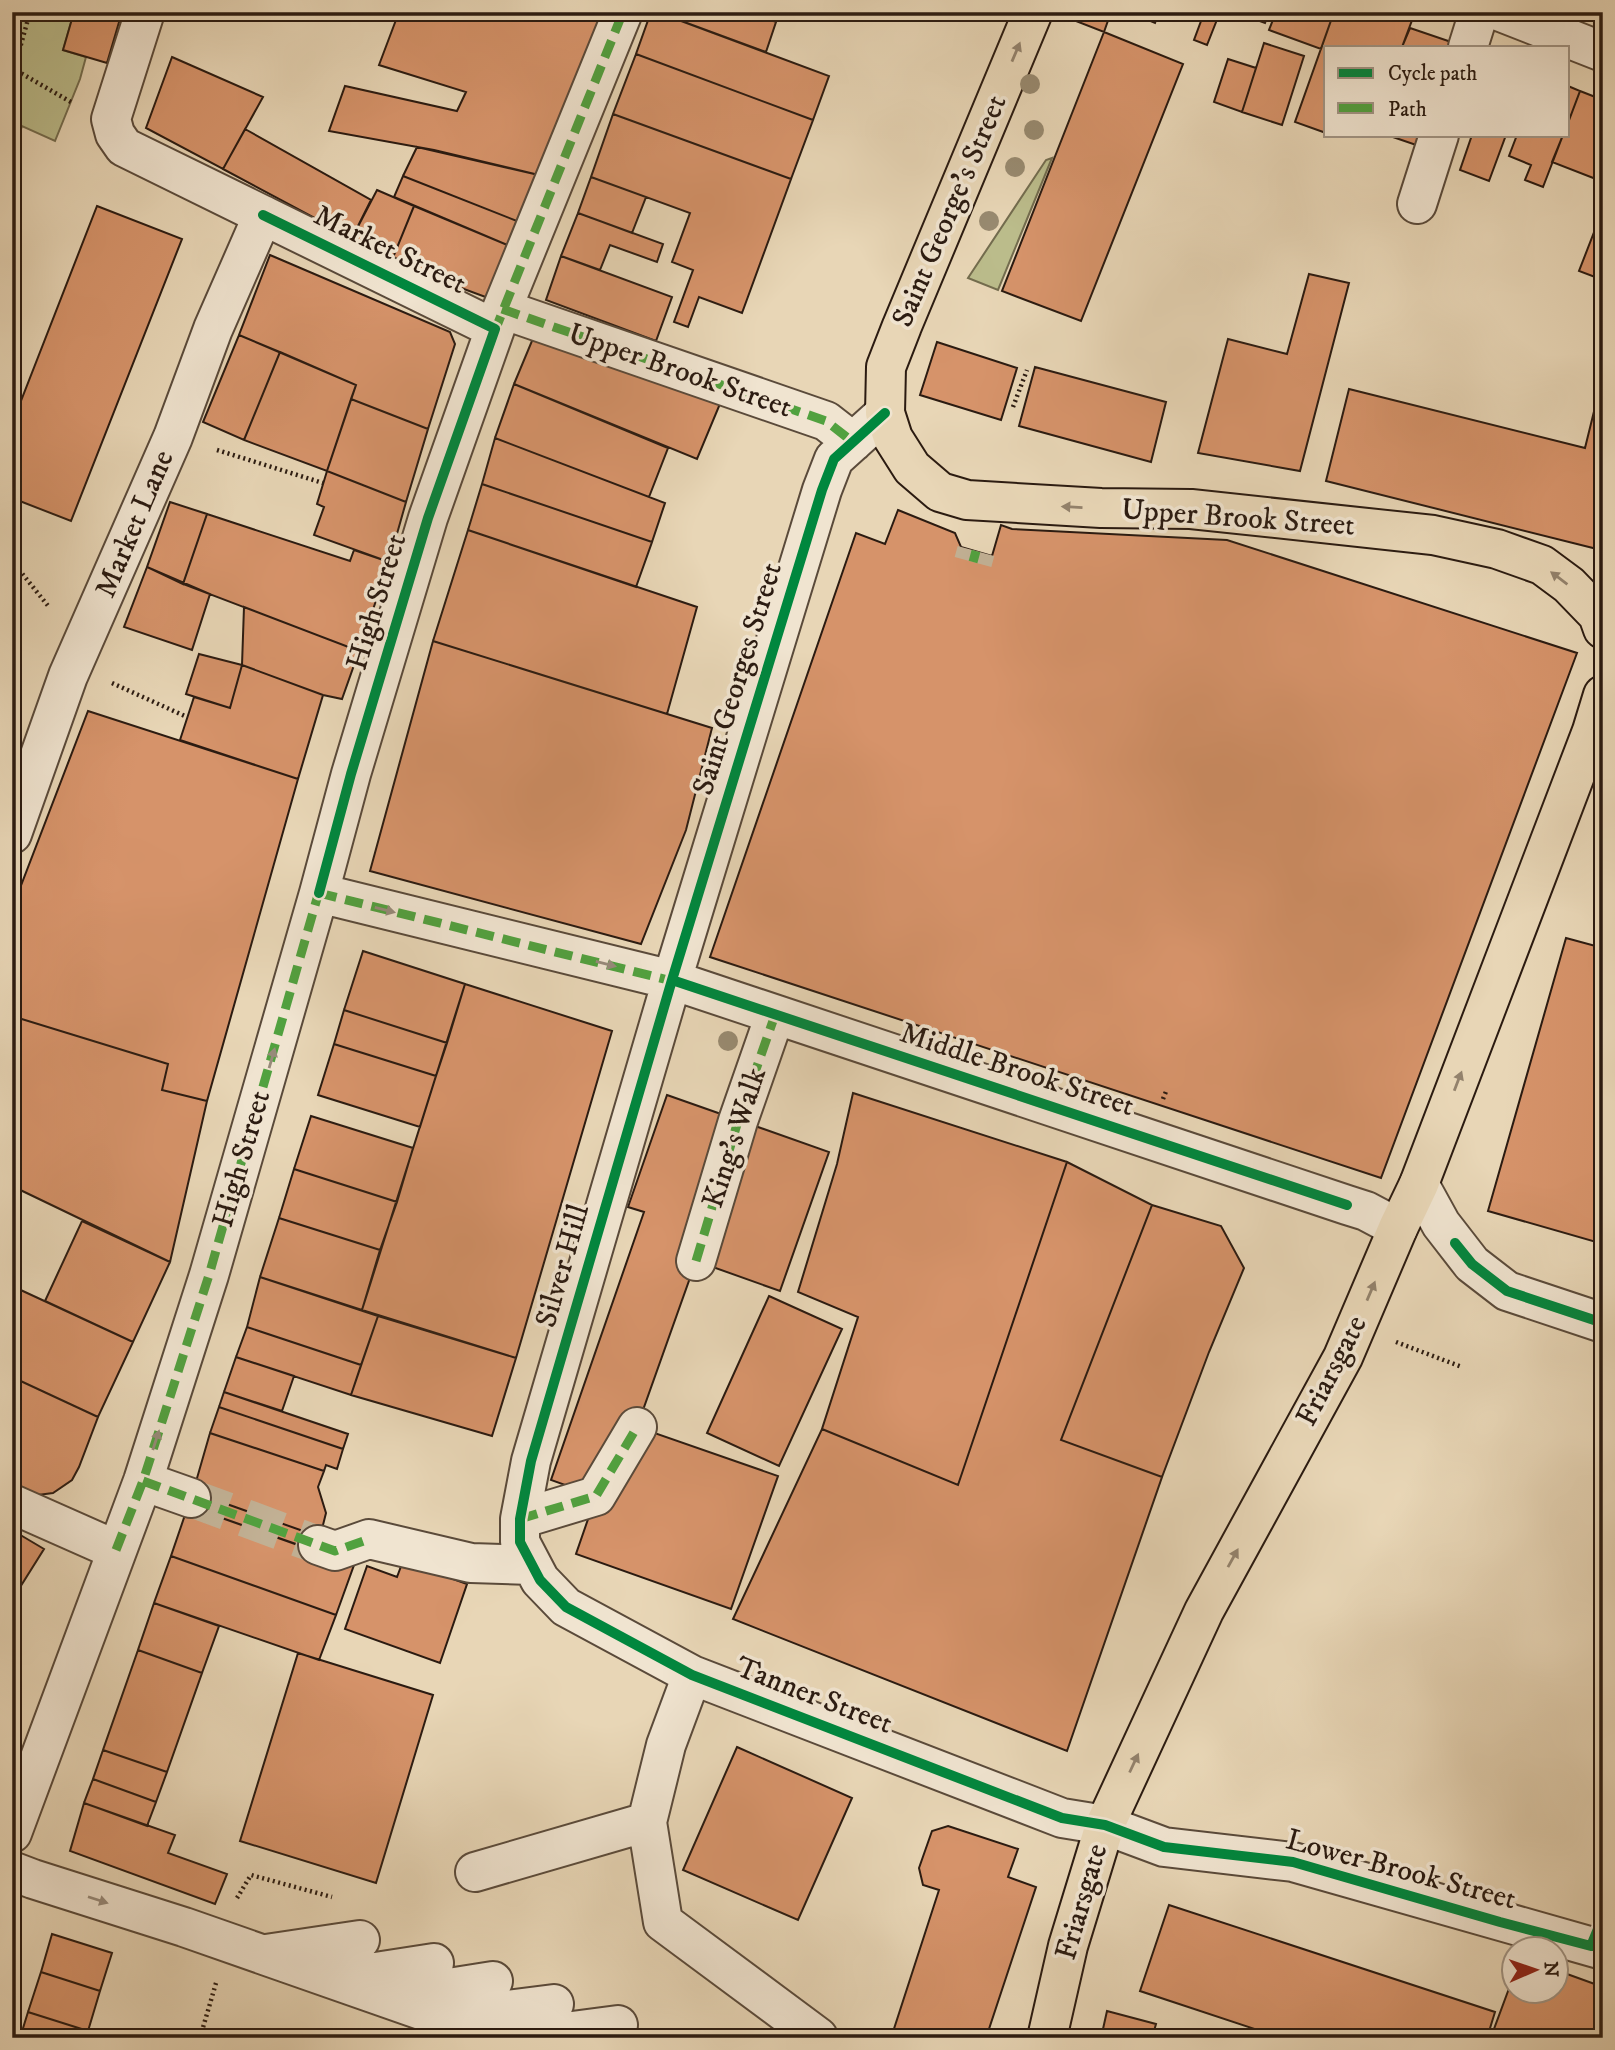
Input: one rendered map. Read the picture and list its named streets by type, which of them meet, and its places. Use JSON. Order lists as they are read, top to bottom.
{
  "streets": {
    "main road": ["Saint George's Street", "Upper Brook Street", "Friarsgate"],
    "street": [
      "Market Street",
      "Market Lane",
      "High Street",
      "Saint Georges Street",
      "Middle Brook Street",
      "King's Walk",
      "Silver Hill",
      "Tanner Street",
      "Lower Brook Street"
    ]
  },
  "crossings": [
    ["Saint George's Street", "Upper Brook Street"],
    ["Saint George's Street", "Saint Georges Street"],
    ["Market Street", "Upper Brook Street"],
    ["Market Street", "Market Lane"],
    ["Market Street", "High Street"],
    ["Upper Brook Street", "High Street"],
    ["Upper Brook Street", "Saint Georges Street"],
    ["High Street", "Middle Brook Street"],
    ["Saint Georges Street", "Middle Brook Street"],
    ["Saint Georges Street", "Silver Hill"],
    ["Middle Brook Street", "King's Walk"],
    ["Middle Brook Street", "Silver Hill"],
    ["Middle Brook Street", "Friarsgate"],
    ["Silver Hill", "Tanner Street"],
    ["Friarsgate", "Tanner Street"],
    ["Friarsgate", "Lower Brook Street"],
    ["Tanner Street", "Lower Brook Street"]
  ],
  "one_way": ["Saint George's Street", "Upper Brook Street", "Friarsgate"],
  "legend": ["Cycle path", "Path"],
  "north": "right"
}
